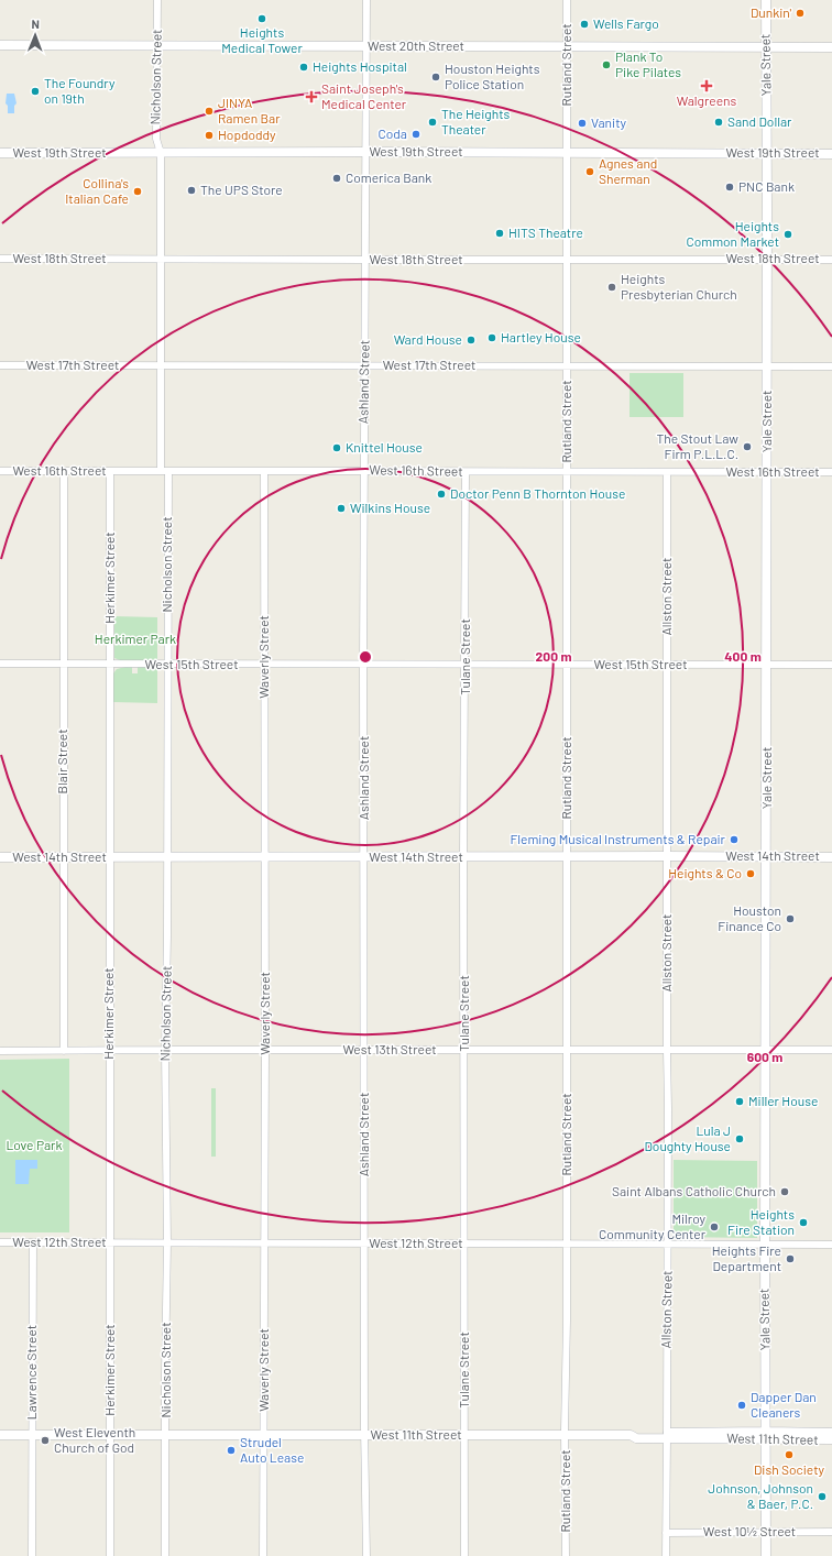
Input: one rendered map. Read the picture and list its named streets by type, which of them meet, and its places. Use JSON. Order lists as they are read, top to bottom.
{
  "streets": {
    "main road": [
      "West 20th Street",
      "Yale Street",
      "West 19th Street",
      "West 14th Street",
      "West 11th Street"
    ],
    "street": [
      "Rutland Street",
      "Nicholson Street",
      "West 18th Street",
      "West 17th Street",
      "Ashland Street",
      "West 16th Street",
      "Herkimer Street",
      "Allston Street",
      "Waverly Street",
      "Tulane Street",
      "West 15th Street",
      "Blair Street",
      "West 13th Street",
      "West 12th Street",
      "Lawrence Street",
      "West 10½ Street"
    ]
  },
  "crossings": [
    ["West 20th Street", "Rutland Street"],
    ["West 20th Street", "Yale Street"],
    ["West 20th Street", "Nicholson Street"],
    ["West 20th Street", "Ashland Street"],
    ["Rutland Street", "West 19th Street"],
    ["Rutland Street", "West 18th Street"],
    ["Rutland Street", "West 17th Street"],
    ["Rutland Street", "West 16th Street"],
    ["Rutland Street", "West 15th Street"],
    ["Rutland Street", "West 14th Street"],
    ["Rutland Street", "West 13th Street"],
    ["Rutland Street", "West 12th Street"],
    ["Rutland Street", "West 11th Street"],
    ["Yale Street", "West 19th Street"],
    ["Yale Street", "West 18th Street"],
    ["Yale Street", "West 17th Street"],
    ["Yale Street", "West 16th Street"],
    ["Yale Street", "West 15th Street"],
    ["Yale Street", "West 14th Street"],
    ["Yale Street", "West 13th Street"],
    ["Yale Street", "West 12th Street"],
    ["Yale Street", "West 11th Street"],
    ["Yale Street", "West 10½ Street"],
    ["Nicholson Street", "West 19th Street"],
    ["Nicholson Street", "West 18th Street"],
    ["Nicholson Street", "West 17th Street"],
    ["Nicholson Street", "West 16th Street"],
    ["Nicholson Street", "West 15th Street"],
    ["Nicholson Street", "West 14th Street"],
    ["Nicholson Street", "West 13th Street"],
    ["Nicholson Street", "West 12th Street"],
    ["Nicholson Street", "West 11th Street"],
    ["West 19th Street", "Ashland Street"],
    ["West 18th Street", "Ashland Street"],
    ["West 17th Street", "Ashland Street"],
    ["Ashland Street", "West 16th Street"],
    ["Ashland Street", "West 15th Street"],
    ["Ashland Street", "West 14th Street"],
    ["Ashland Street", "West 13th Street"],
    ["Ashland Street", "West 12th Street"],
    ["Ashland Street", "West 11th Street"],
    ["West 16th Street", "Herkimer Street"],
    ["West 16th Street", "Allston Street"],
    ["West 16th Street", "Waverly Street"],
    ["West 16th Street", "Tulane Street"],
    ["West 16th Street", "Blair Street"],
    ["Herkimer Street", "West 15th Street"],
    ["Herkimer Street", "West 14th Street"],
    ["Herkimer Street", "West 13th Street"],
    ["Herkimer Street", "West 12th Street"],
    ["Herkimer Street", "West 11th Street"],
    ["Allston Street", "West 15th Street"],
    ["Allston Street", "West 14th Street"],
    ["Allston Street", "West 13th Street"],
    ["Allston Street", "West 12th Street"],
    ["Allston Street", "West 11th Street"],
    ["Allston Street", "West 10½ Street"],
    ["Waverly Street", "West 15th Street"],
    ["Waverly Street", "West 14th Street"],
    ["Waverly Street", "West 13th Street"],
    ["Waverly Street", "West 12th Street"],
    ["Waverly Street", "West 11th Street"],
    ["Tulane Street", "West 15th Street"],
    ["Tulane Street", "West 14th Street"],
    ["Tulane Street", "West 13th Street"],
    ["Tulane Street", "West 12th Street"],
    ["Tulane Street", "West 11th Street"],
    ["West 15th Street", "Blair Street"],
    ["Blair Street", "West 14th Street"],
    ["Blair Street", "West 13th Street"],
    ["West 12th Street", "Lawrence Street"],
    ["Lawrence Street", "West 11th Street"]
  ],
  "parks": ["Herkimer Park", "Love Park"],
  "places": {
    "other": [
      "Dunkin'",
      "Heights Medical Tower",
      "Wells Fargo",
      "Plank To Pike Pilates",
      "Heights Hospital",
      "Houston Heights Police Station",
      "The Foundry on 19th",
      "JINYA Ramen Bar",
      "The Heights Theater",
      "Sand Dollar",
      "Vanity",
      "Coda",
      "Hopdoddy",
      "Agnes and Sherman",
      "Comerica Bank",
      "PNC Bank",
      "The UPS Store",
      "Collina's Italian Cafe",
      "HITS Theatre",
      "Heights Common Market",
      "Heights Presbyterian Church",
      "Hartley House",
      "Ward House",
      "The Stout Law Firm P.L.L.C.",
      "Knittel House",
      "Doctor Penn B Thornton House",
      "Wilkins House",
      "Fleming Musical Instruments & Repair",
      "Heights & Co",
      "Houston Finance Co",
      "Miller House",
      "Lula J Doughty House",
      "Saint Albans Catholic Church",
      "Heights Fire Station",
      "Milroy Community Center",
      "Heights Fire Department",
      "Dapper Dan Cleaners",
      "West Eleventh Church of God",
      "Strudel Auto Lease",
      "Dish Society",
      "Johnson, Johnson & Baer, P.C."
    ],
    "health": ["Walgreens", "Saint Joseph's Medical Center"]
  },
  "north": "top",
  "rings": ["200 m", "400 m", "600 m"]
}
